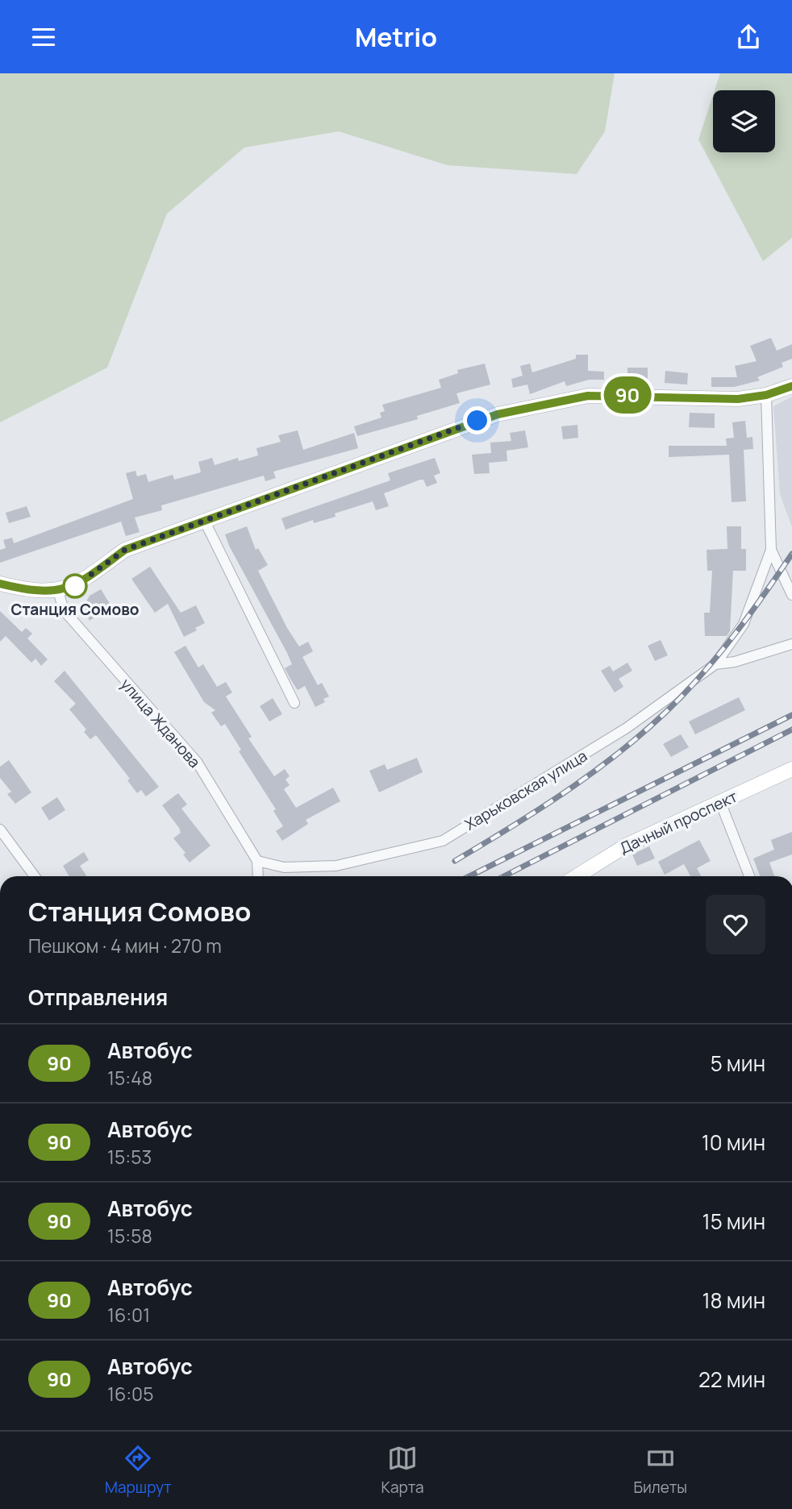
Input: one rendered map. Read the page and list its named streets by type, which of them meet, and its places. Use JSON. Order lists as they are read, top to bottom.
{
  "streets": {
    "street": ["улица Жданова", "Харьковская улица", "Дачный проспект"]
  },
  "crossings": [
    ["улица Жданова", "Харьковская улица"]
  ],
  "places": ["Станция Сомово"],
  "lines": ["bus line 90"],
  "page": {
    "header": "Metrio",
    "on_map": "90",
    "heading": [
      ["Станция Сомово", "Пешком · 4 мин · 270 m"],
      "Отправления"
    ],
    "list": [
      {
        "mark": "90",
        "name": "Автобус",
        "note": "15:48",
        "value": "5 мин"
      },
      {
        "mark": "90",
        "name": "Автобус",
        "note": "15:53",
        "value": "10 мин"
      },
      {
        "mark": "90",
        "name": "Автобус",
        "note": "15:58",
        "value": "15 мин"
      },
      {
        "mark": "90",
        "name": "Автобус",
        "note": "16:01",
        "value": "18 мин"
      },
      {
        "mark": "90",
        "name": "Автобус",
        "note": "16:05",
        "value": "22 мин"
      }
    ],
    "tabs": ["Маршрут", "Карта", "Билеты"]
  }
}
